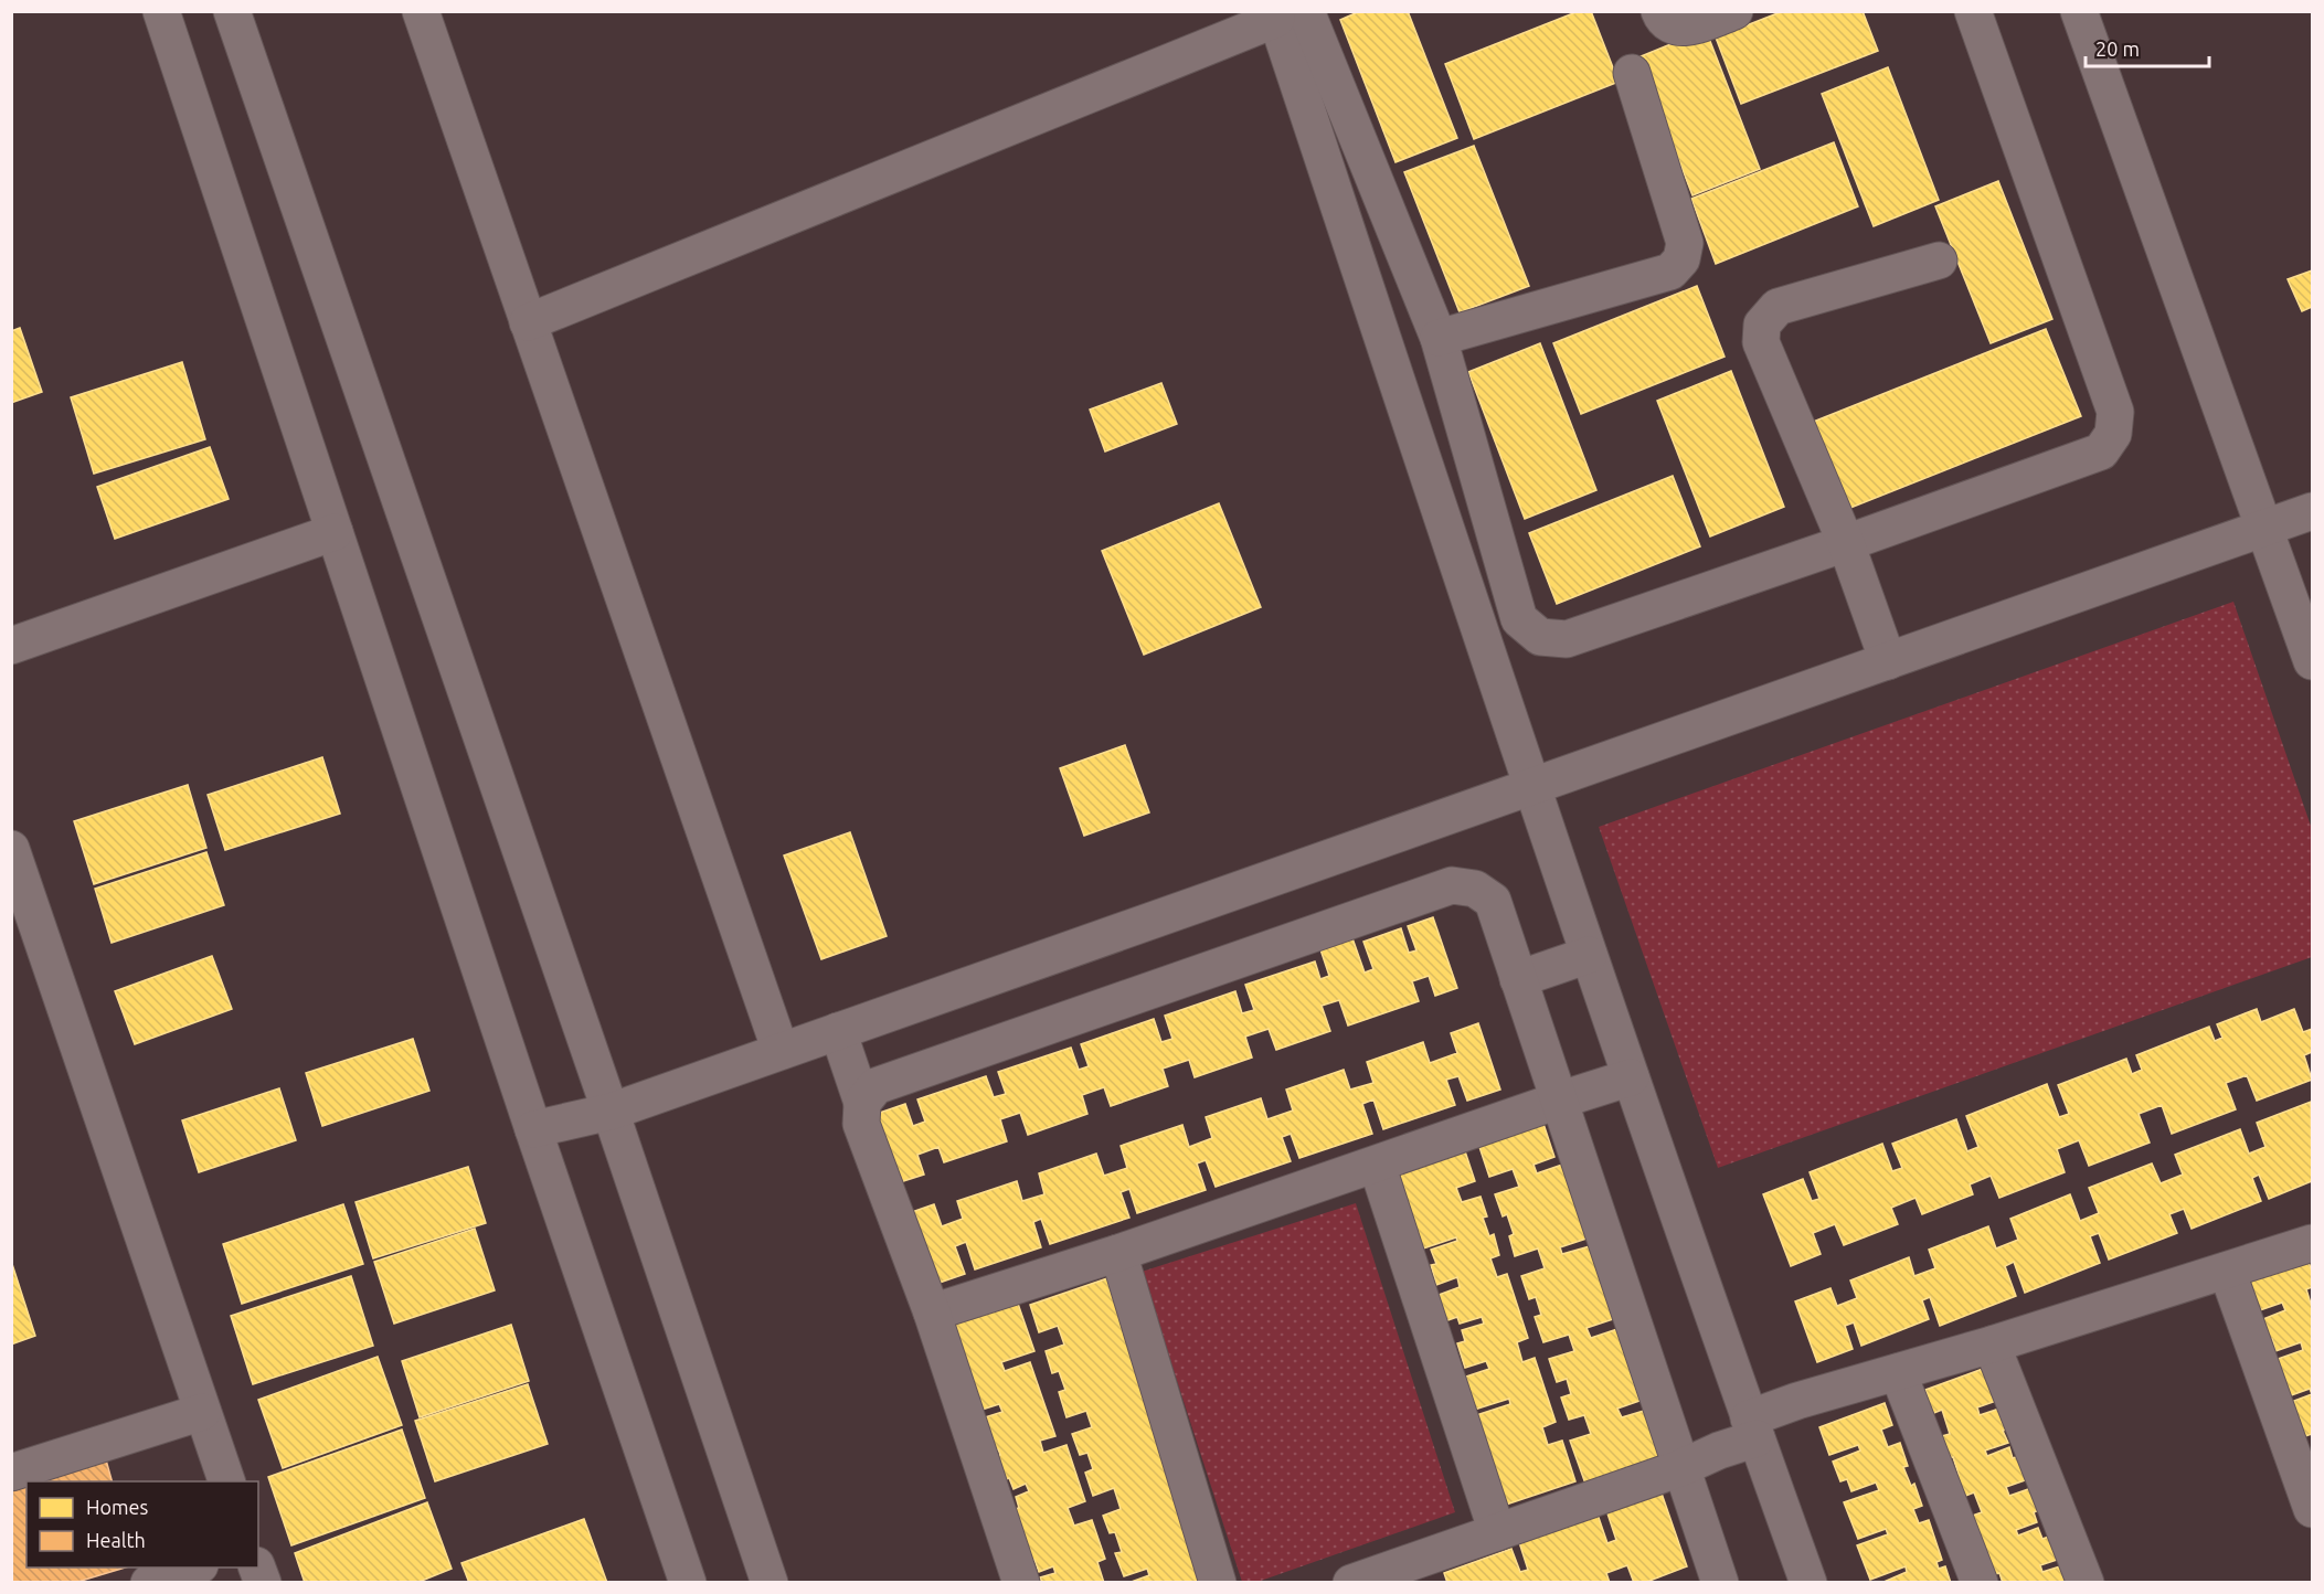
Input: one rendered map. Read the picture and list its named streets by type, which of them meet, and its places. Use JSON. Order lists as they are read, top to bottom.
{
  "legend": ["Homes", "Health"],
  "scale_bar": "20 m"
}
